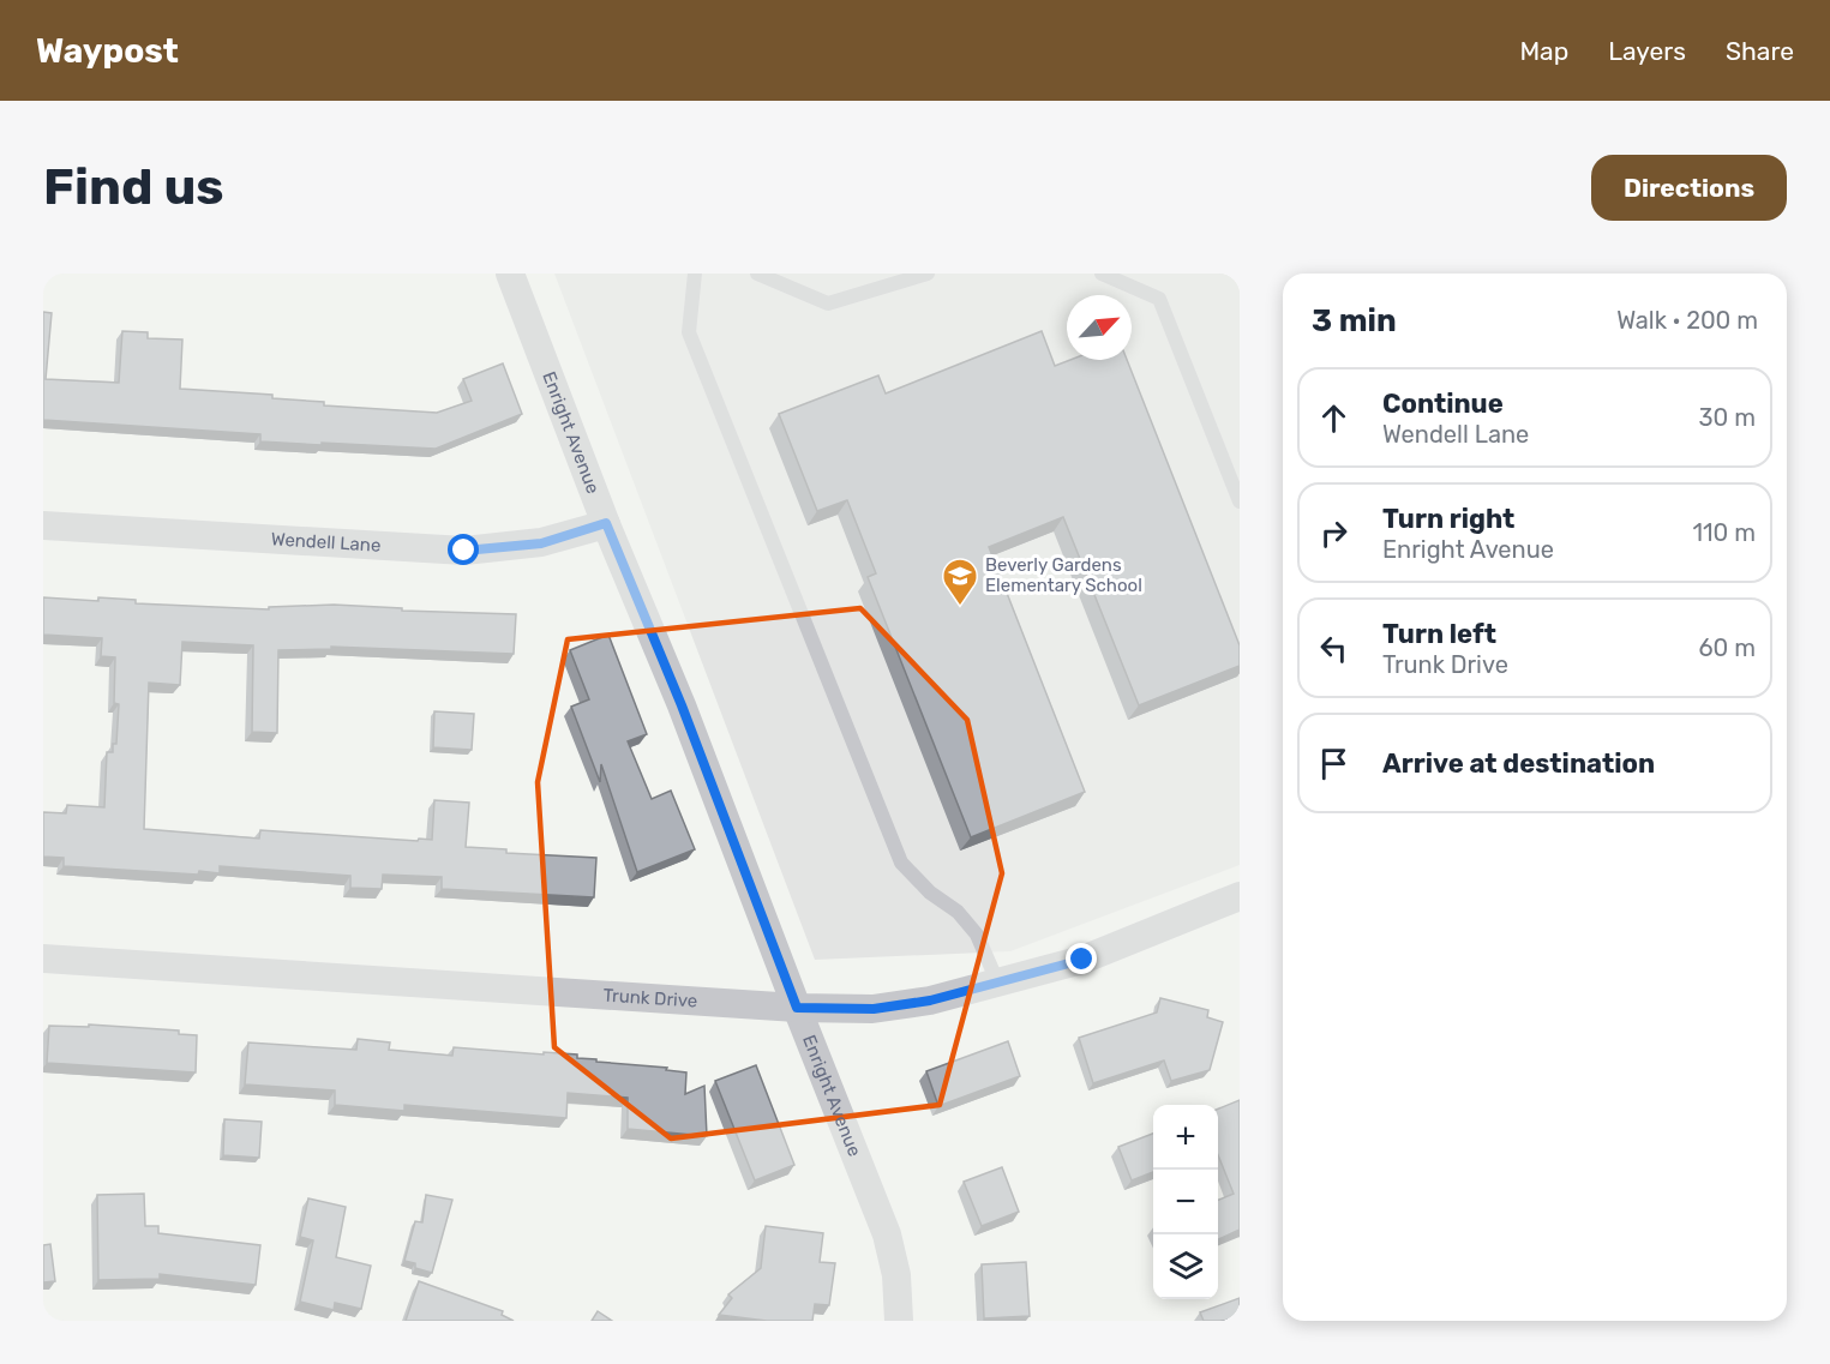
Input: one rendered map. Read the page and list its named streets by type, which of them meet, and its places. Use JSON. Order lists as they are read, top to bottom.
{
  "streets": {
    "street": ["Enright Avenue", "Wendell Lane", "Trunk Drive"]
  },
  "crossings": [
    ["Enright Avenue", "Wendell Lane"],
    ["Enright Avenue", "Trunk Drive"]
  ],
  "places": {
    "school or university": ["Beverly Gardens Elementary School"]
  },
  "north": "top right",
  "page": {
    "header": "Waypost",
    "nav": ["Map", "Layers", "Share"],
    "buttons": "Directions",
    "title": "Find us",
    "heading": ["3 min", "Walk · 200 m"],
    "list": [
      ["Continue", "Wendell Lane", "30 m"],
      ["Turn right", "Enright Avenue", "110 m"],
      ["Turn left", "Trunk Drive", "60 m"],
      "Arrive at destination"
    ],
    "map_buttons": ["+", "−"]
  }
}
